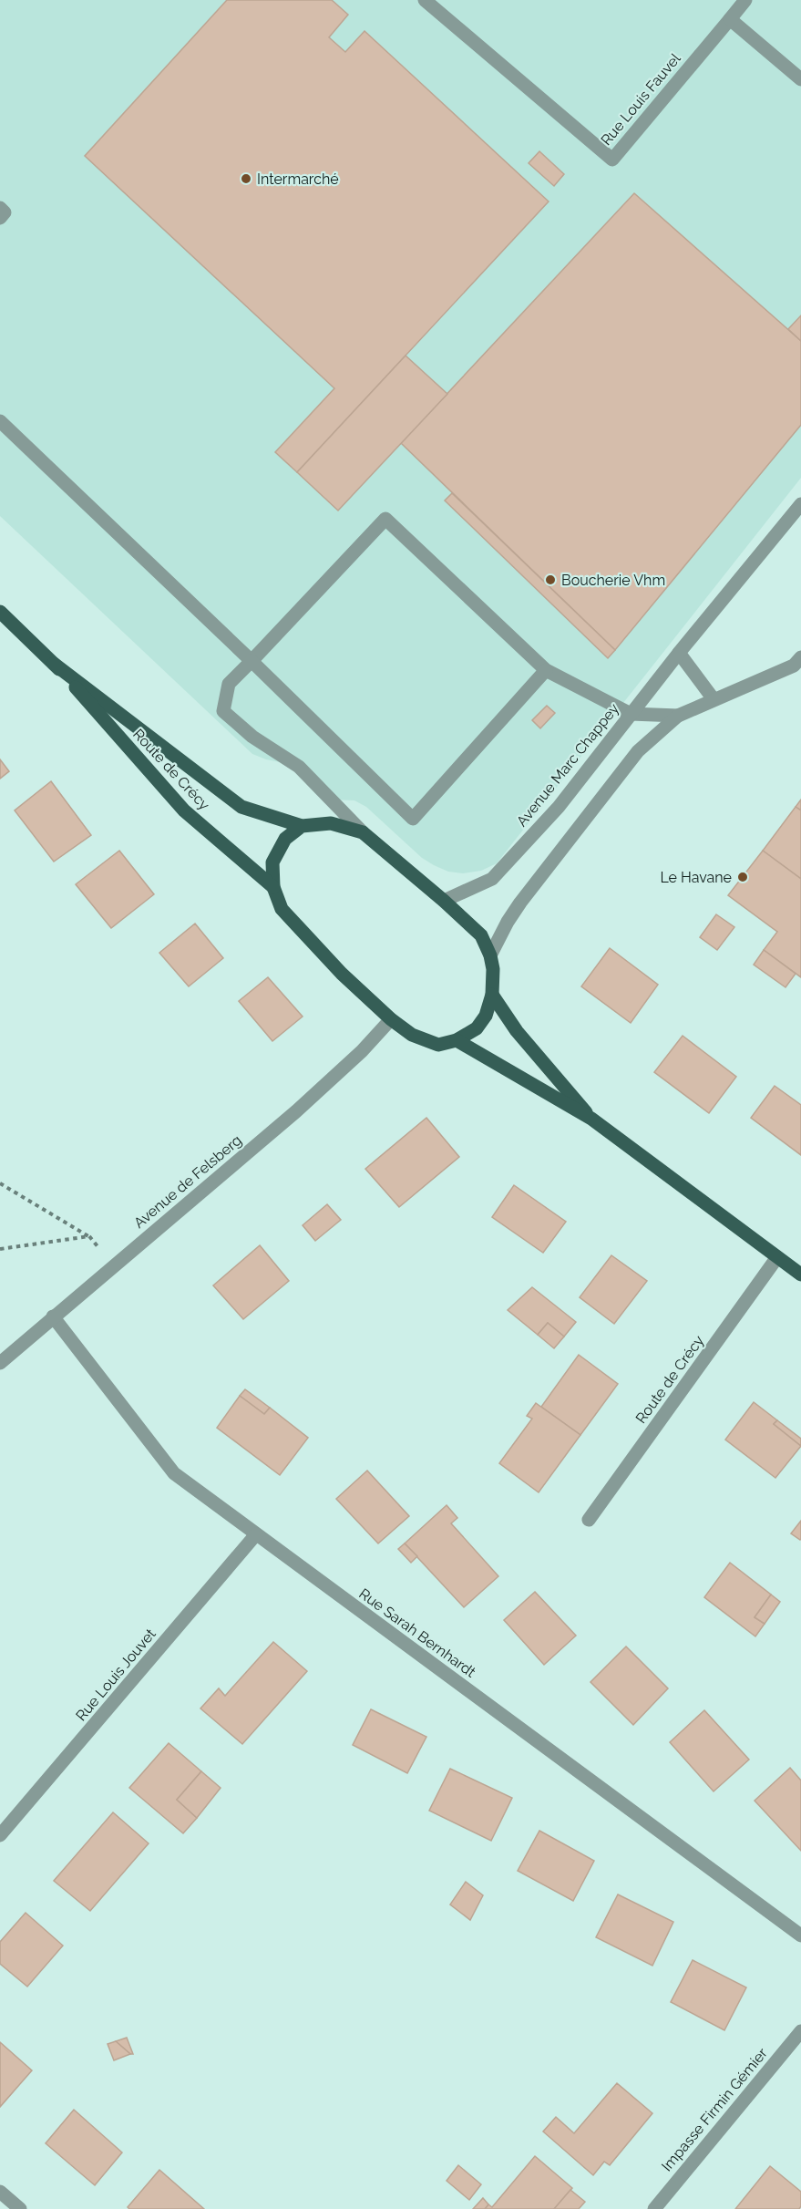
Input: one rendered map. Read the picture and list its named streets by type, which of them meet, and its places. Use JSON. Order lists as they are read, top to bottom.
{
  "streets": {
    "main road": ["Route de Crécy"],
    "street": [
      "Rue Louis Fauvel",
      "Avenue Marc Chappey",
      "Avenue de Felsberg",
      "Rue Sarah Bernhardt",
      "Rue Louis Jouvet",
      "Impasse Firmin Gémier"
    ]
  },
  "crossings": [
    ["Avenue Marc Chappey", "Route de Crécy"],
    ["Route de Crécy", "Avenue de Felsberg"],
    ["Avenue de Felsberg", "Rue Sarah Bernhardt"],
    ["Rue Sarah Bernhardt", "Rue Louis Jouvet"]
  ],
  "places": ["Intermarché", "Boucherie Vhm", "Le Havane"]
}
